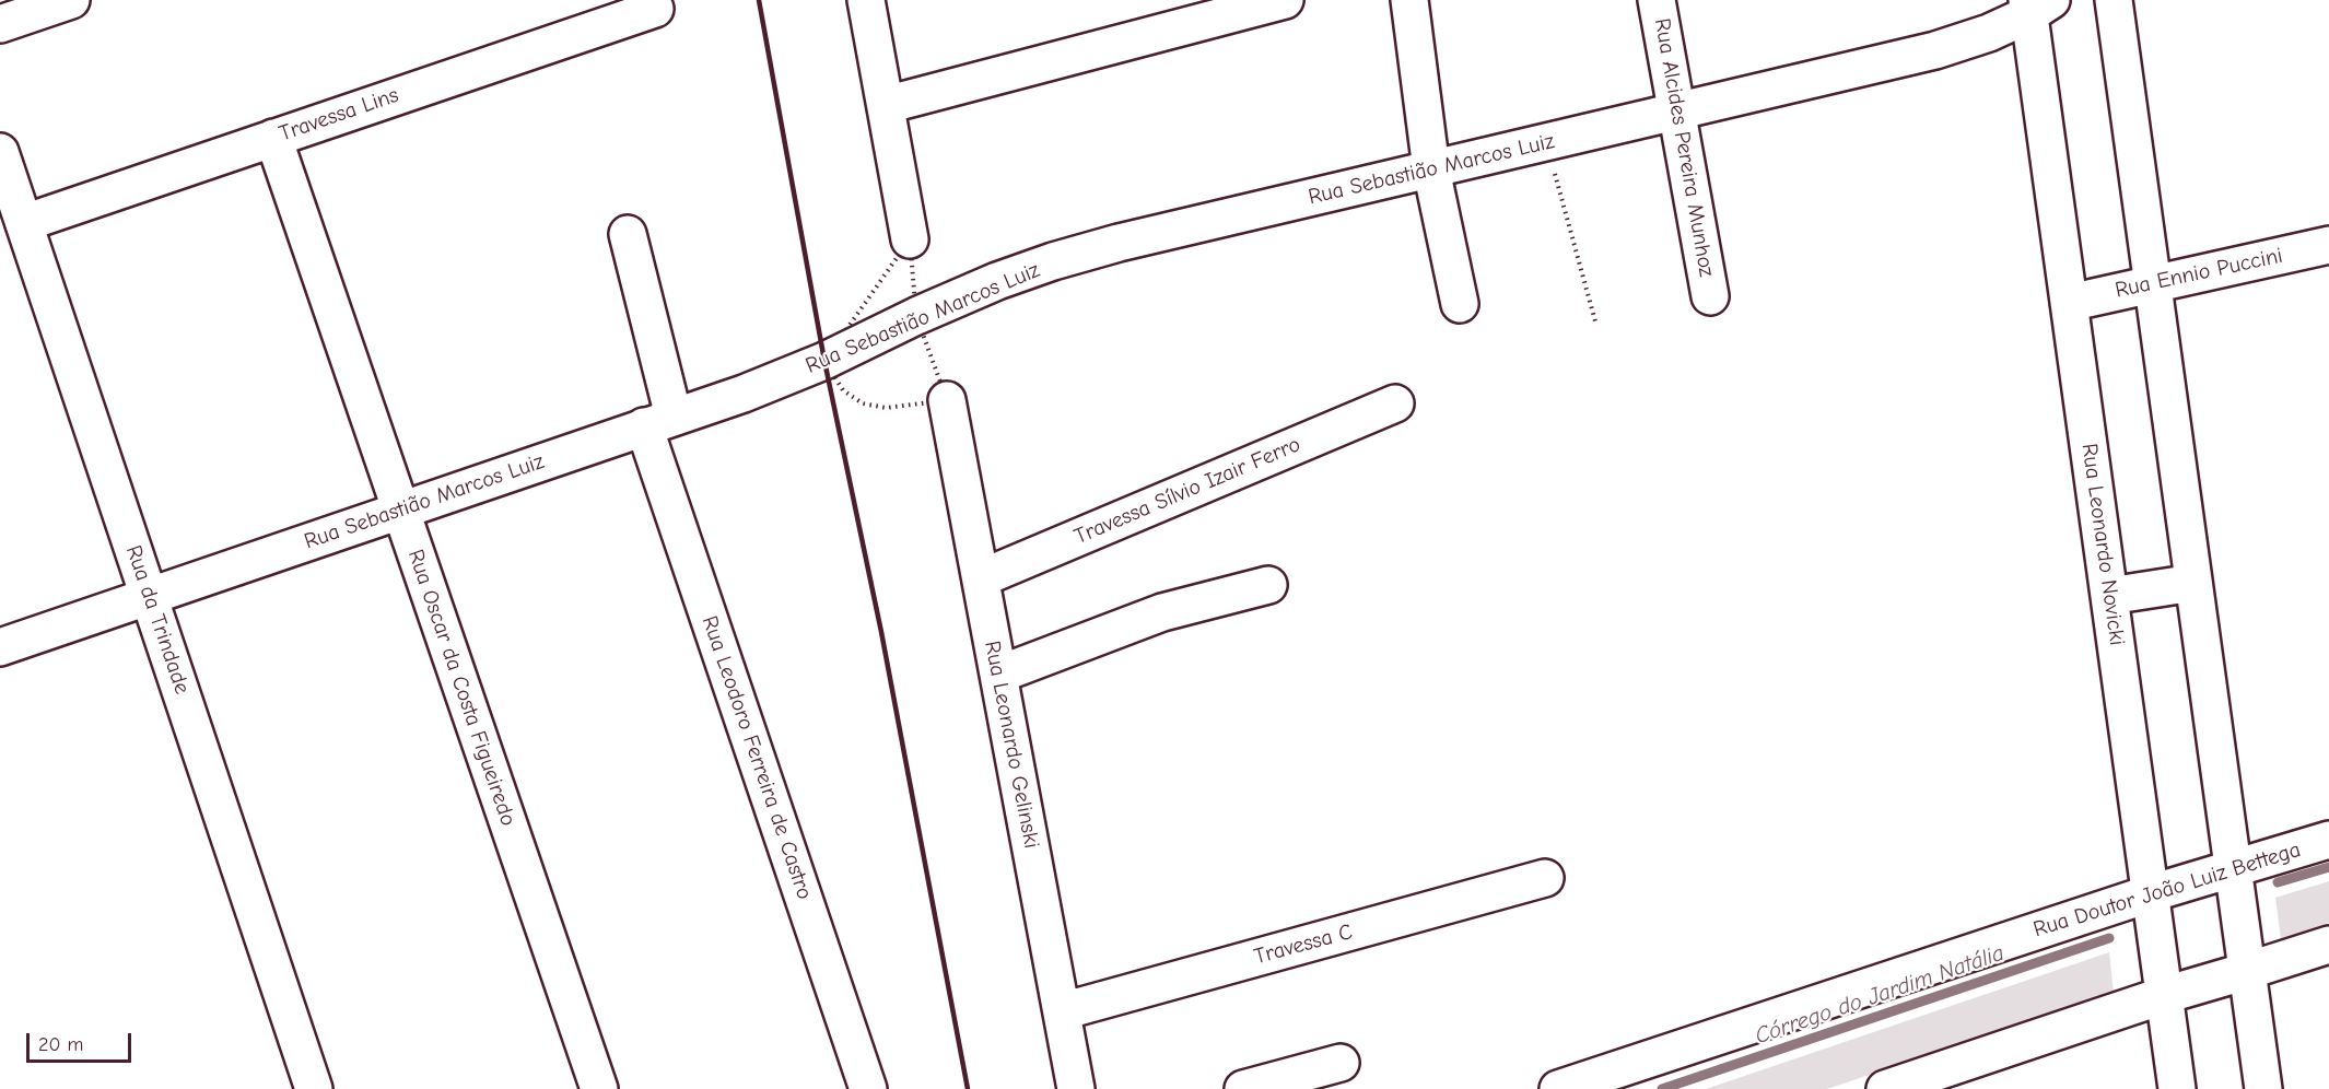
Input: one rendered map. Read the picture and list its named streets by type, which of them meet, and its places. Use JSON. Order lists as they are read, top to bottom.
{
  "streets": {
    "street": [
      "Travessa Lins",
      "Rua Alcides Pereira Munhoz",
      "Rua Sebastião Marcos Luiz",
      "Rua Ennio Puccini",
      "Travessa Sílvio Izair Ferro",
      "Rua Leonardo Novicki",
      "Rua da Trindade",
      "Rua Oscar da Costa Figueiredo",
      "Rua Leonardo Gelinski",
      "Rua Leodoro Ferreira de Castro",
      "Rua Doutor João Luiz Bettega",
      "Travessa C"
    ]
  },
  "crossings": [
    ["Travessa Lins", "Rua da Trindade"],
    ["Travessa Lins", "Rua Oscar da Costa Figueiredo"],
    ["Rua Alcides Pereira Munhoz", "Rua Sebastião Marcos Luiz"],
    ["Rua Sebastião Marcos Luiz", "Rua Leonardo Novicki"],
    ["Rua Sebastião Marcos Luiz", "Rua da Trindade"],
    ["Rua Sebastião Marcos Luiz", "Rua Oscar da Costa Figueiredo"],
    ["Rua Sebastião Marcos Luiz", "Rua Leodoro Ferreira de Castro"],
    ["Rua Ennio Puccini", "Rua Leonardo Novicki"],
    ["Travessa Sílvio Izair Ferro", "Rua Leonardo Gelinski"],
    ["Rua Leonardo Novicki", "Rua Doutor João Luiz Bettega"],
    ["Rua Leonardo Gelinski", "Travessa C"]
  ],
  "water": ["Córrego do Jardim Natália"],
  "scale_bar": "20 m"
}
